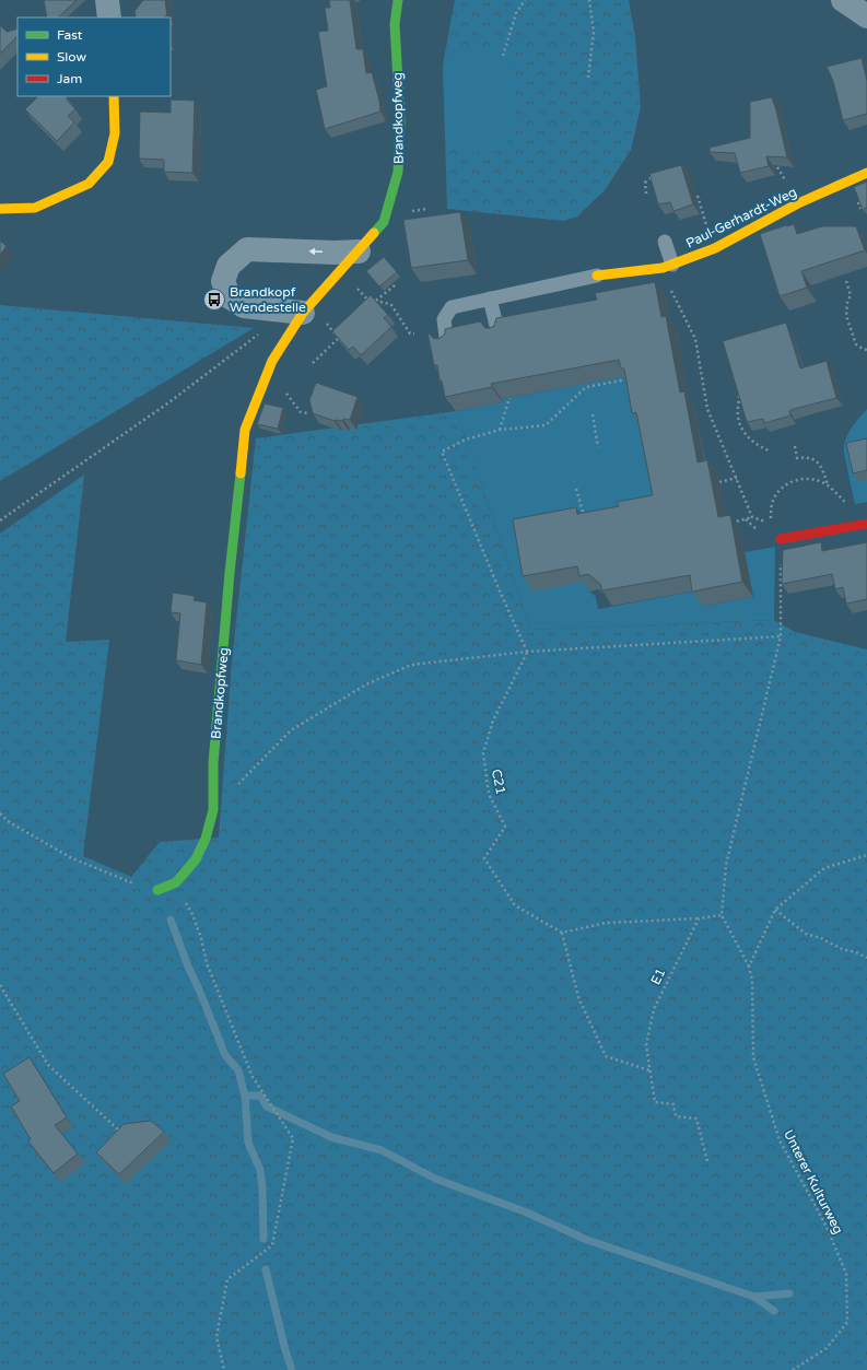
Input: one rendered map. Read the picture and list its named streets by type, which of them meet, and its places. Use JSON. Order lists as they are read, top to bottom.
{
  "streets": {
    "street": ["Brandkopfweg", "Paul-Gerhardt-Weg"],
    "path": ["C21", "E1", "Unterer Kulturweg"]
  },
  "places": {
    "bus stop": ["Brandkopf Wendestelle"]
  },
  "legend": ["Fast", "Slow", "Jam"]
}
